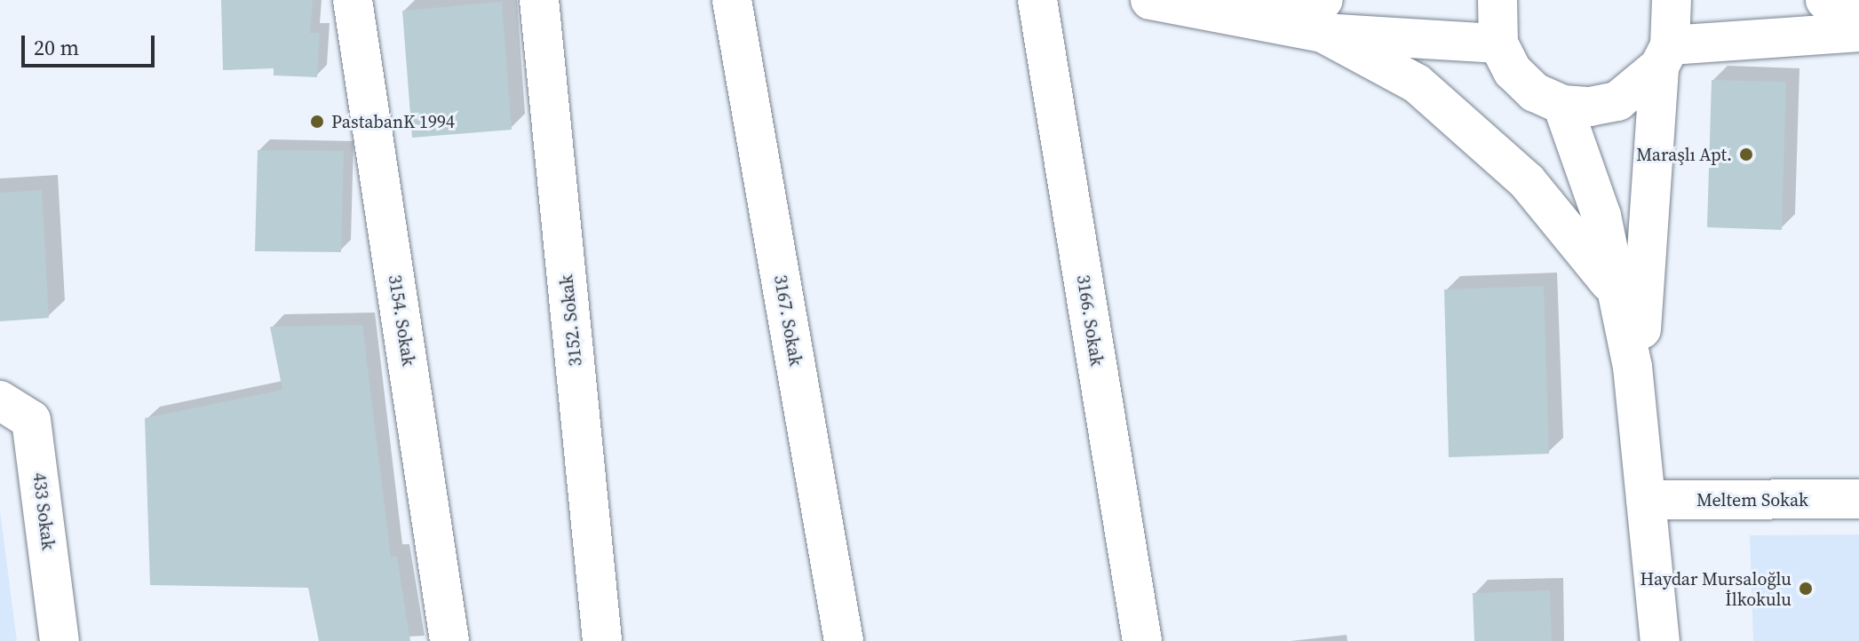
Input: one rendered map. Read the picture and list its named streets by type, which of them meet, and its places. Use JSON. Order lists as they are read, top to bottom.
{
  "streets": {
    "street": [
      "3154. Sokak",
      "3152. Sokak",
      "3167. Sokak",
      "3166. Sokak",
      "Meltem Sokak",
      "433 Sokak"
    ]
  },
  "places": ["PastabanK 1994", "Maraşlı Apt.", "Haydar Mursaloğlu İlkokulu"],
  "scale_bar": "20 m"
}
